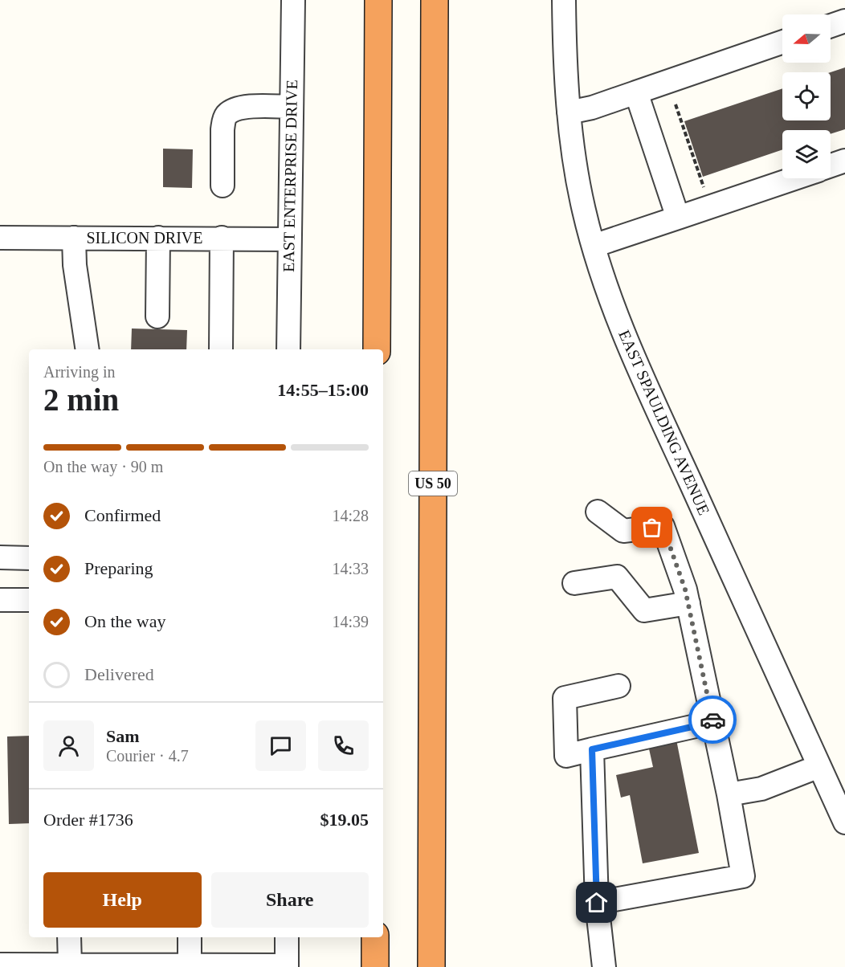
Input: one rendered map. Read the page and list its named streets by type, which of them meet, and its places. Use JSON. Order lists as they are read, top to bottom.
{
  "streets": {
    "highway": ["US 50"],
    "street": ["EAST ENTERPRISE DRIVE", "SILICON DRIVE", "EAST SPAULDING AVENUE"]
  },
  "crossings": [
    ["EAST ENTERPRISE DRIVE", "SILICON DRIVE"]
  ],
  "north": "left",
  "page": {
    "heading": ["2 min", "Arriving in", "14:55–15:00"],
    "panel": [
      "Sam",
      "Courier · 4.7",
      "Order #1736",
      "$19.05"
    ],
    "bar": "On the way · 90 m",
    "list": [
      ["Confirmed", "14:28"],
      ["Preparing", "14:33"],
      ["On the way", "14:39"],
      "Delivered"
    ],
    "buttons": ["Help", "Share"]
  }
}
